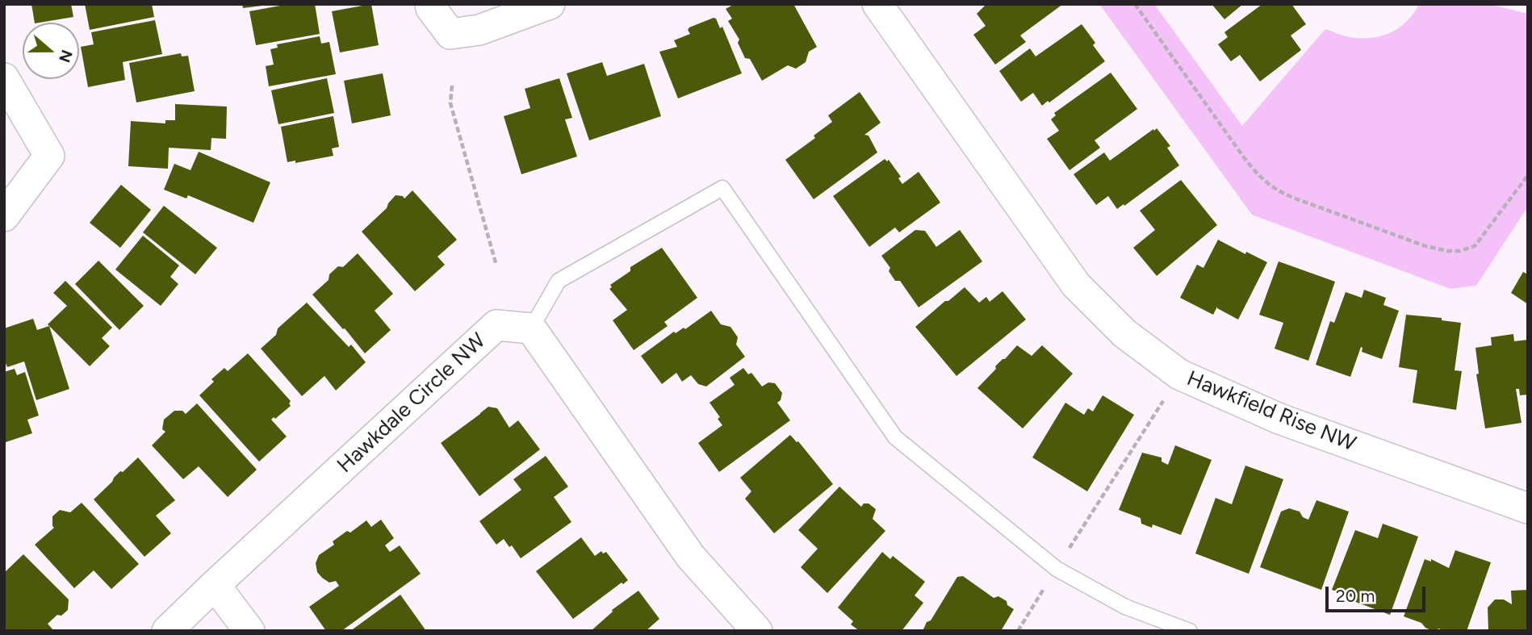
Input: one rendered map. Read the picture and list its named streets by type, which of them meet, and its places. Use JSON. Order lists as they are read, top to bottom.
{
  "streets": {
    "street": ["Hawkdale Circle NW", "Hawkfield Rise NW"]
  },
  "scale_bar": "20 m",
  "north": "right"
}
